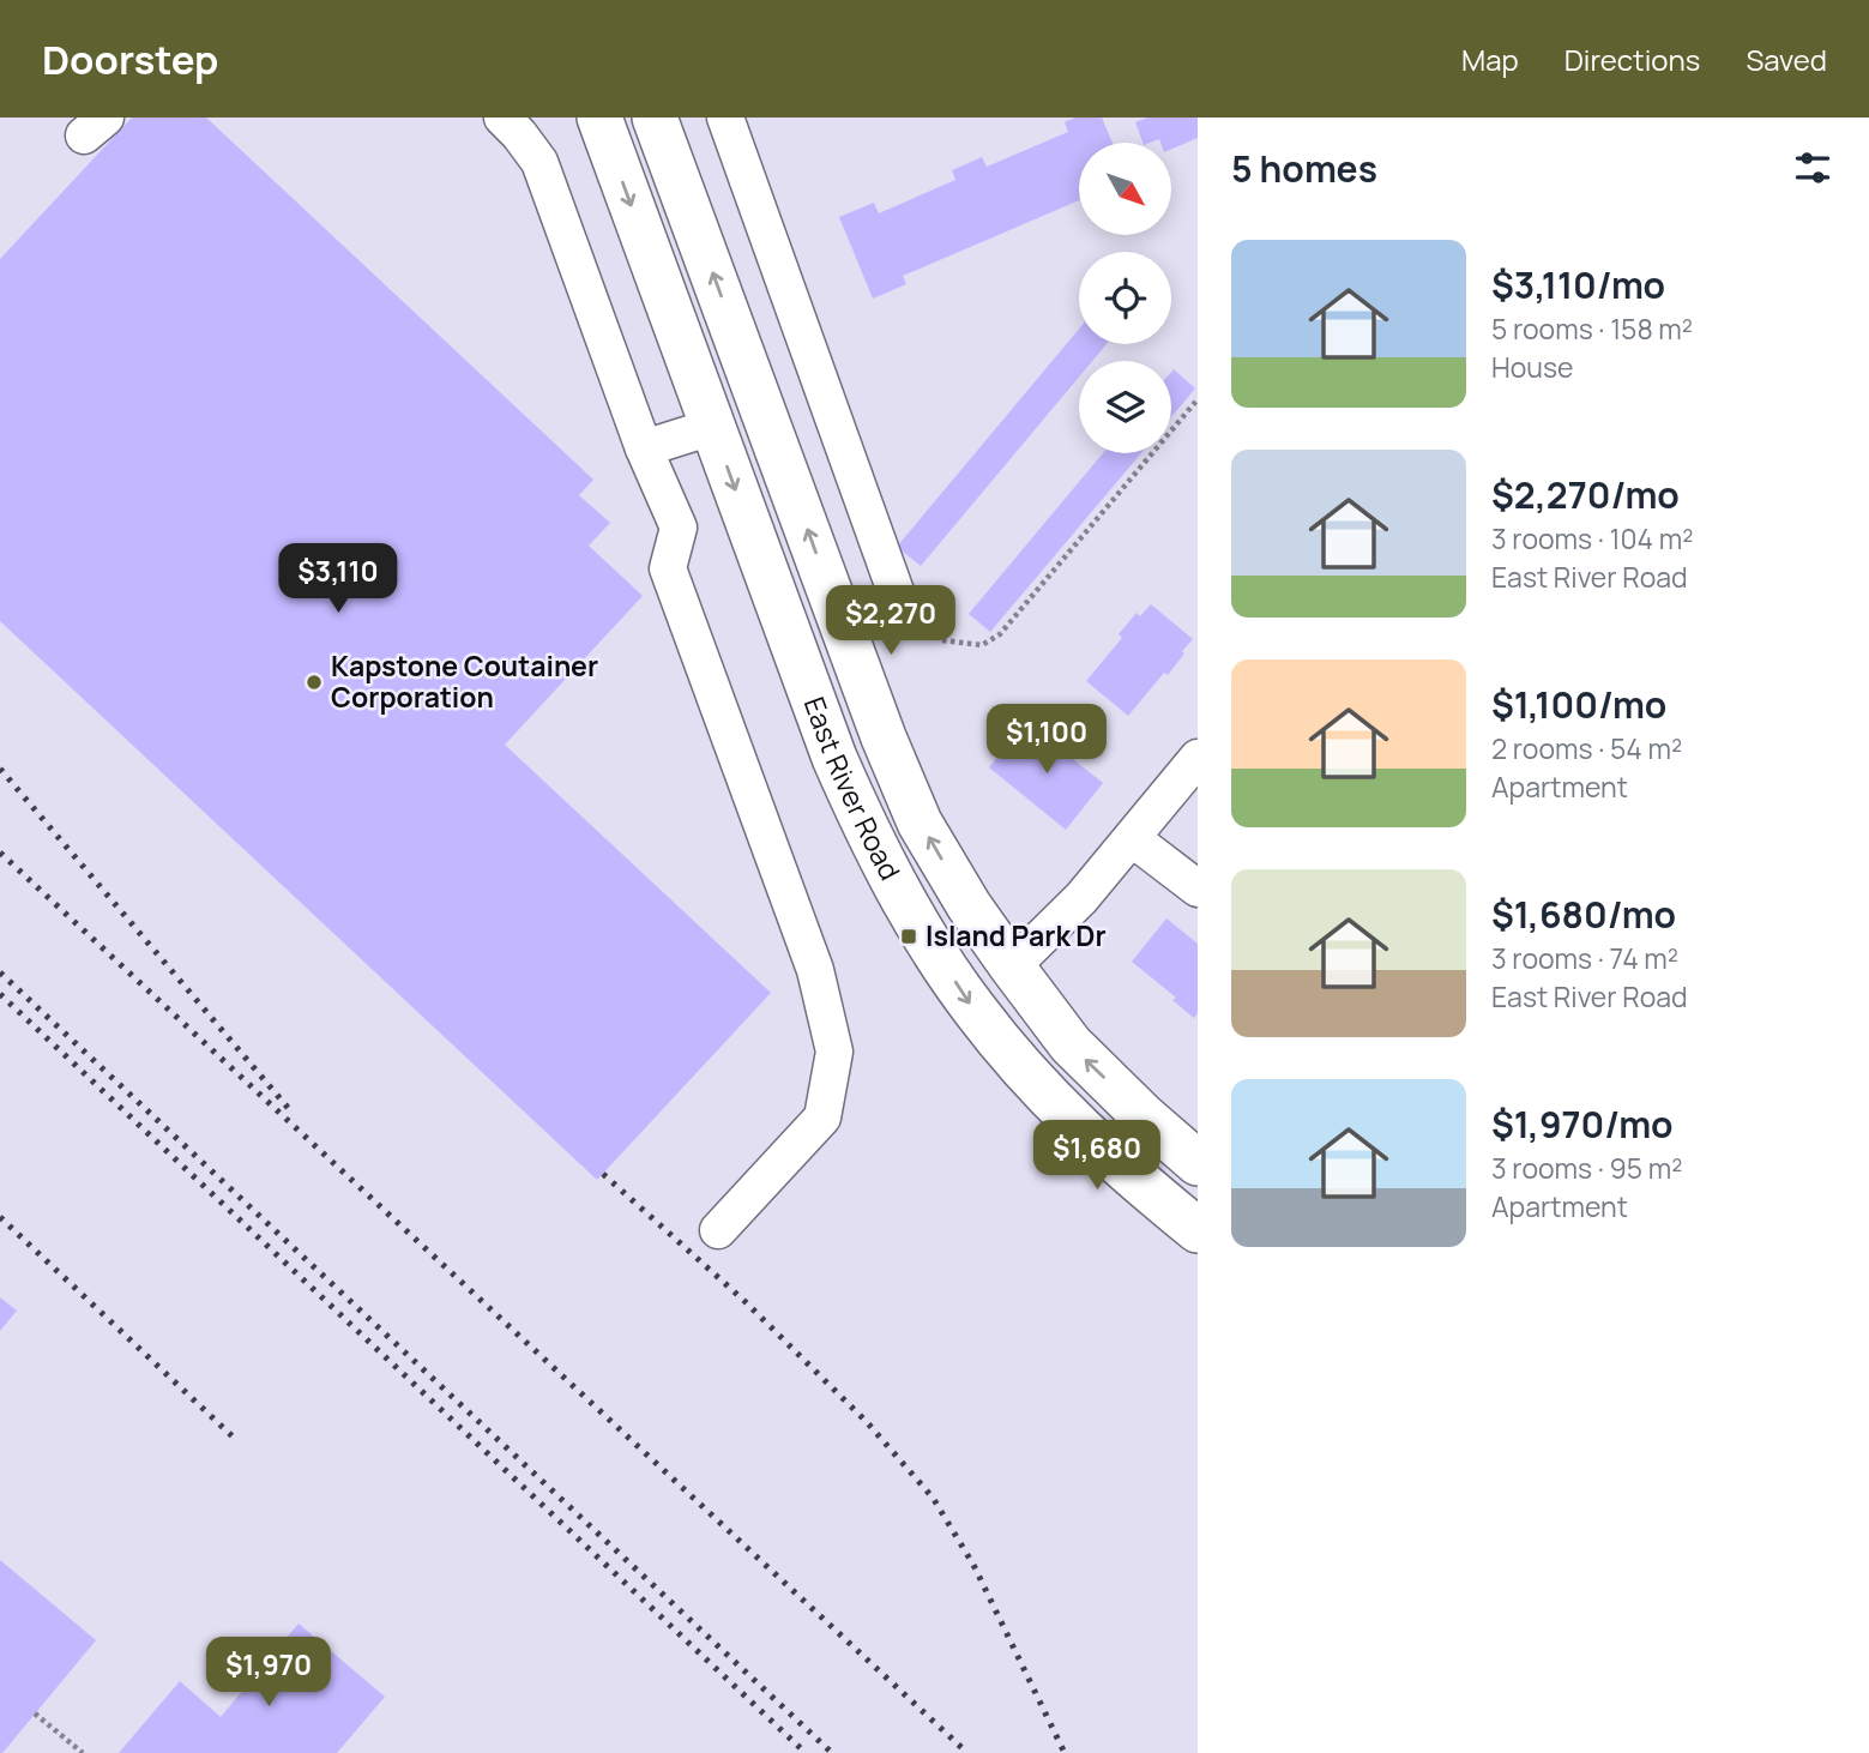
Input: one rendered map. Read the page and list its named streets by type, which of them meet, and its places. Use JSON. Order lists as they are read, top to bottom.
{
  "streets": {
    "main road": ["East River Road"]
  },
  "places": {
    "other": ["Kapstone Coutainer Corporation"],
    "transit": ["Island Park Dr"]
  },
  "north": "bottom right",
  "page": {
    "header": "Doorstep",
    "nav": ["Map", "Directions", "Saved"],
    "heading": "5 homes",
    "list": [
      {
        "name": "$3,110/mo",
        "note": "5 rooms · 158 m² · House"
      },
      {
        "name": "$2,270/mo",
        "note": "3 rooms · 104 m² · East River Road"
      },
      {
        "name": "$1,100/mo",
        "note": "2 rooms · 54 m² · Apartment"
      },
      {
        "name": "$1,680/mo",
        "note": "3 rooms · 74 m² · East River Road"
      },
      {
        "name": "$1,970/mo",
        "note": "3 rooms · 95 m² · Apartment"
      }
    ],
    "price": [
      "$3,110",
      "$2,270",
      "$1,100",
      "$1,680",
      "$1,970"
    ]
  }
}
